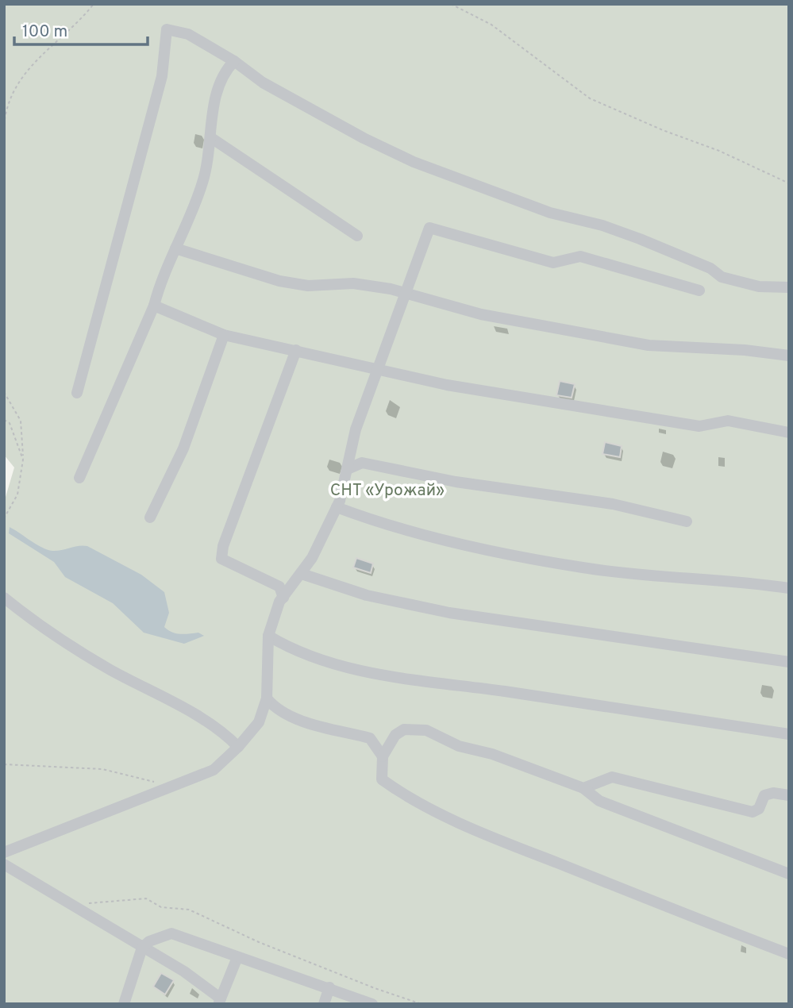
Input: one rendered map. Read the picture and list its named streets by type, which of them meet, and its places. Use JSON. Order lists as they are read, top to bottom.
{
  "parks": ["СНТ «Урожай»"],
  "scale_bar": "100 m"
}
